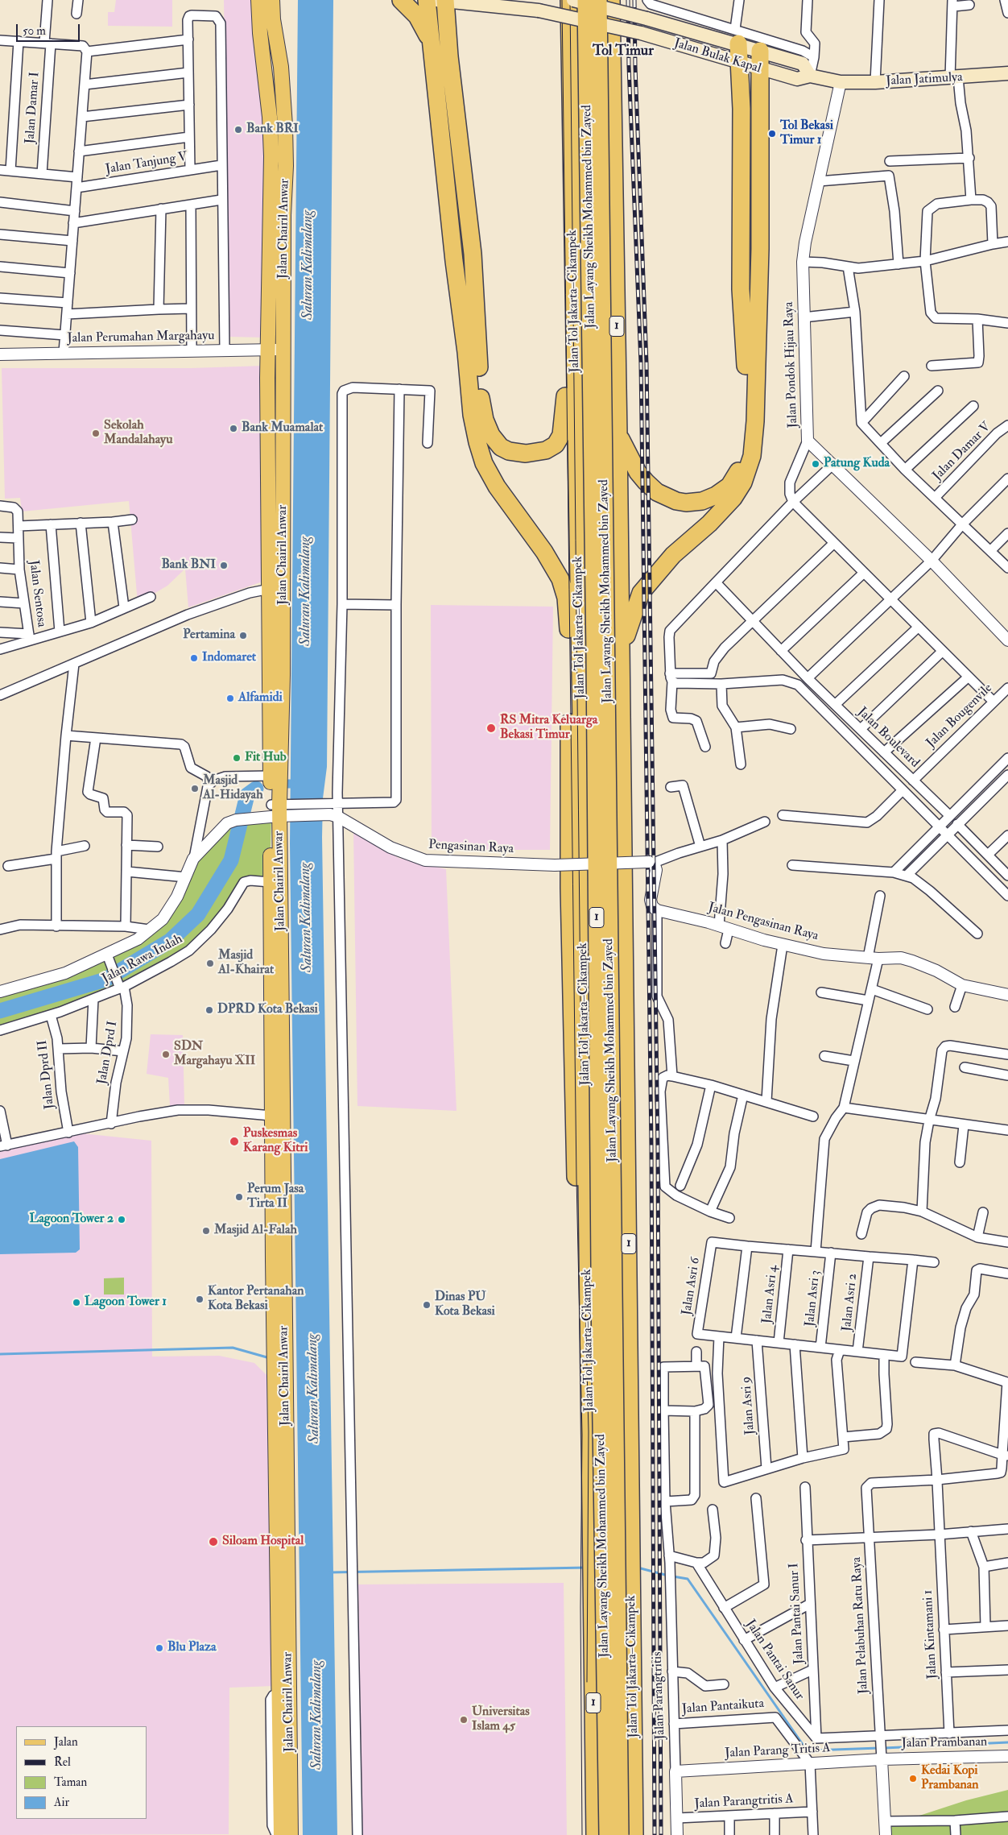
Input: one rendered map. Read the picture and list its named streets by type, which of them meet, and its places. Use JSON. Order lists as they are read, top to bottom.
{
  "streets": {
    "highway": ["Jalan Layang Sheikh Mohammed bin Zayed", "Jalan Tol Jakarta–Cikampek", "1"],
    "main road": ["Jalan Bulak Kapal", "Jalan Jatimulya", "Jalan Chairil Anwar"],
    "street": [
      "Jalan Damar I",
      "Jalan Tanjung V",
      "Jalan Perumahan Margahayu",
      "Jalan Pondok Hijau Raya",
      "Jalan Damar V",
      "Jalan Sentosa",
      "Jalan Bougenvile",
      "Jalan Boulevard",
      "Pengasinan Raya",
      "Jalan Pengasinan Raya",
      "Jalan Rawa Indah",
      "Jalan Dprd I",
      "Jalan Dprd II",
      "Jalan Asri 6",
      "Jalan Asri 4",
      "Jalan Asri 3",
      "Jalan Asri 2",
      "Jalan Asri 9",
      "Jalan Pantai Sanur I",
      "Jalan Pelabuhan Ratu Raya",
      "Jalan Kintamani 1",
      "Jalan Pantai Sanur",
      "Jalan Parangtritis",
      "Jalan Pantaikuta",
      "Jalan Prambanan",
      "Jalan Parang Tritis A",
      "Jalan Parangtritis A"
    ]
  },
  "crossings": [
    ["Jalan Bulak Kapal", "Jalan Jatimulya"],
    ["Jalan Bulak Kapal", "Jalan Pondok Hijau Raya"],
    ["Jalan Jatimulya", "Jalan Pondok Hijau Raya"],
    ["Jalan Chairil Anwar", "Jalan Perumahan Margahayu"],
    ["Jalan Chairil Anwar", "Jalan Rawa Indah"],
    ["Jalan Bougenvile", "Jalan Boulevard"],
    ["Jalan Rawa Indah", "Jalan Dprd I"],
    ["Jalan Rawa Indah", "Jalan Dprd II"],
    ["Jalan Pantai Sanur I", "Jalan Pantai Sanur"],
    ["Jalan Pelabuhan Ratu Raya", "Jalan Kintamani 1"],
    ["Jalan Pelabuhan Ratu Raya", "Jalan Prambanan"],
    ["Jalan Pelabuhan Ratu Raya", "Jalan Parang Tritis A"],
    ["Jalan Parangtritis", "Jalan Pantaikuta"],
    ["Jalan Parangtritis", "Jalan Parang Tritis A"],
    ["Jalan Parangtritis", "Jalan Parangtritis A"],
    ["Jalan Pantaikuta", "Jalan Parang Tritis A"],
    ["Jalan Prambanan", "Jalan Parang Tritis A"]
  ],
  "districts": ["Tol Timur"],
  "water": ["Saluran Kalimalang"],
  "places": [
    "Bank BRI",
    "Tol Bekasi Timur 1",
    "Bank Muamalat",
    "Sekolah Mandalahayu",
    "Patung Kuda",
    "Bank BNI",
    "Pertamina",
    "Indomaret",
    "Alfamidi",
    "RS Mitra Keluarga Bekasi Timur",
    "Fit Hub",
    "Masjid Al-Hidayah",
    "Masjid Al-Khairat",
    "DPRD Kota Bekasi",
    "SDN Margahayu XII",
    "Puskesmas Karang Kitri",
    "Perum Jasa Tirta II",
    "Lagoon Tower 2",
    "Masjid Al-Falah",
    "Kantor Pertanahan Kota Bekasi",
    "Lagoon Tower 1",
    "Dinas PU Kota Bekasi",
    "Siloam Hospital",
    "Blu Plaza",
    "Universitas Islam 45",
    "Kedai Kopi Prambanan"
  ],
  "legend": [
    "Jalan",
    "Rel",
    "Taman",
    "Air"
  ],
  "scale_bar": "50 m"
}
